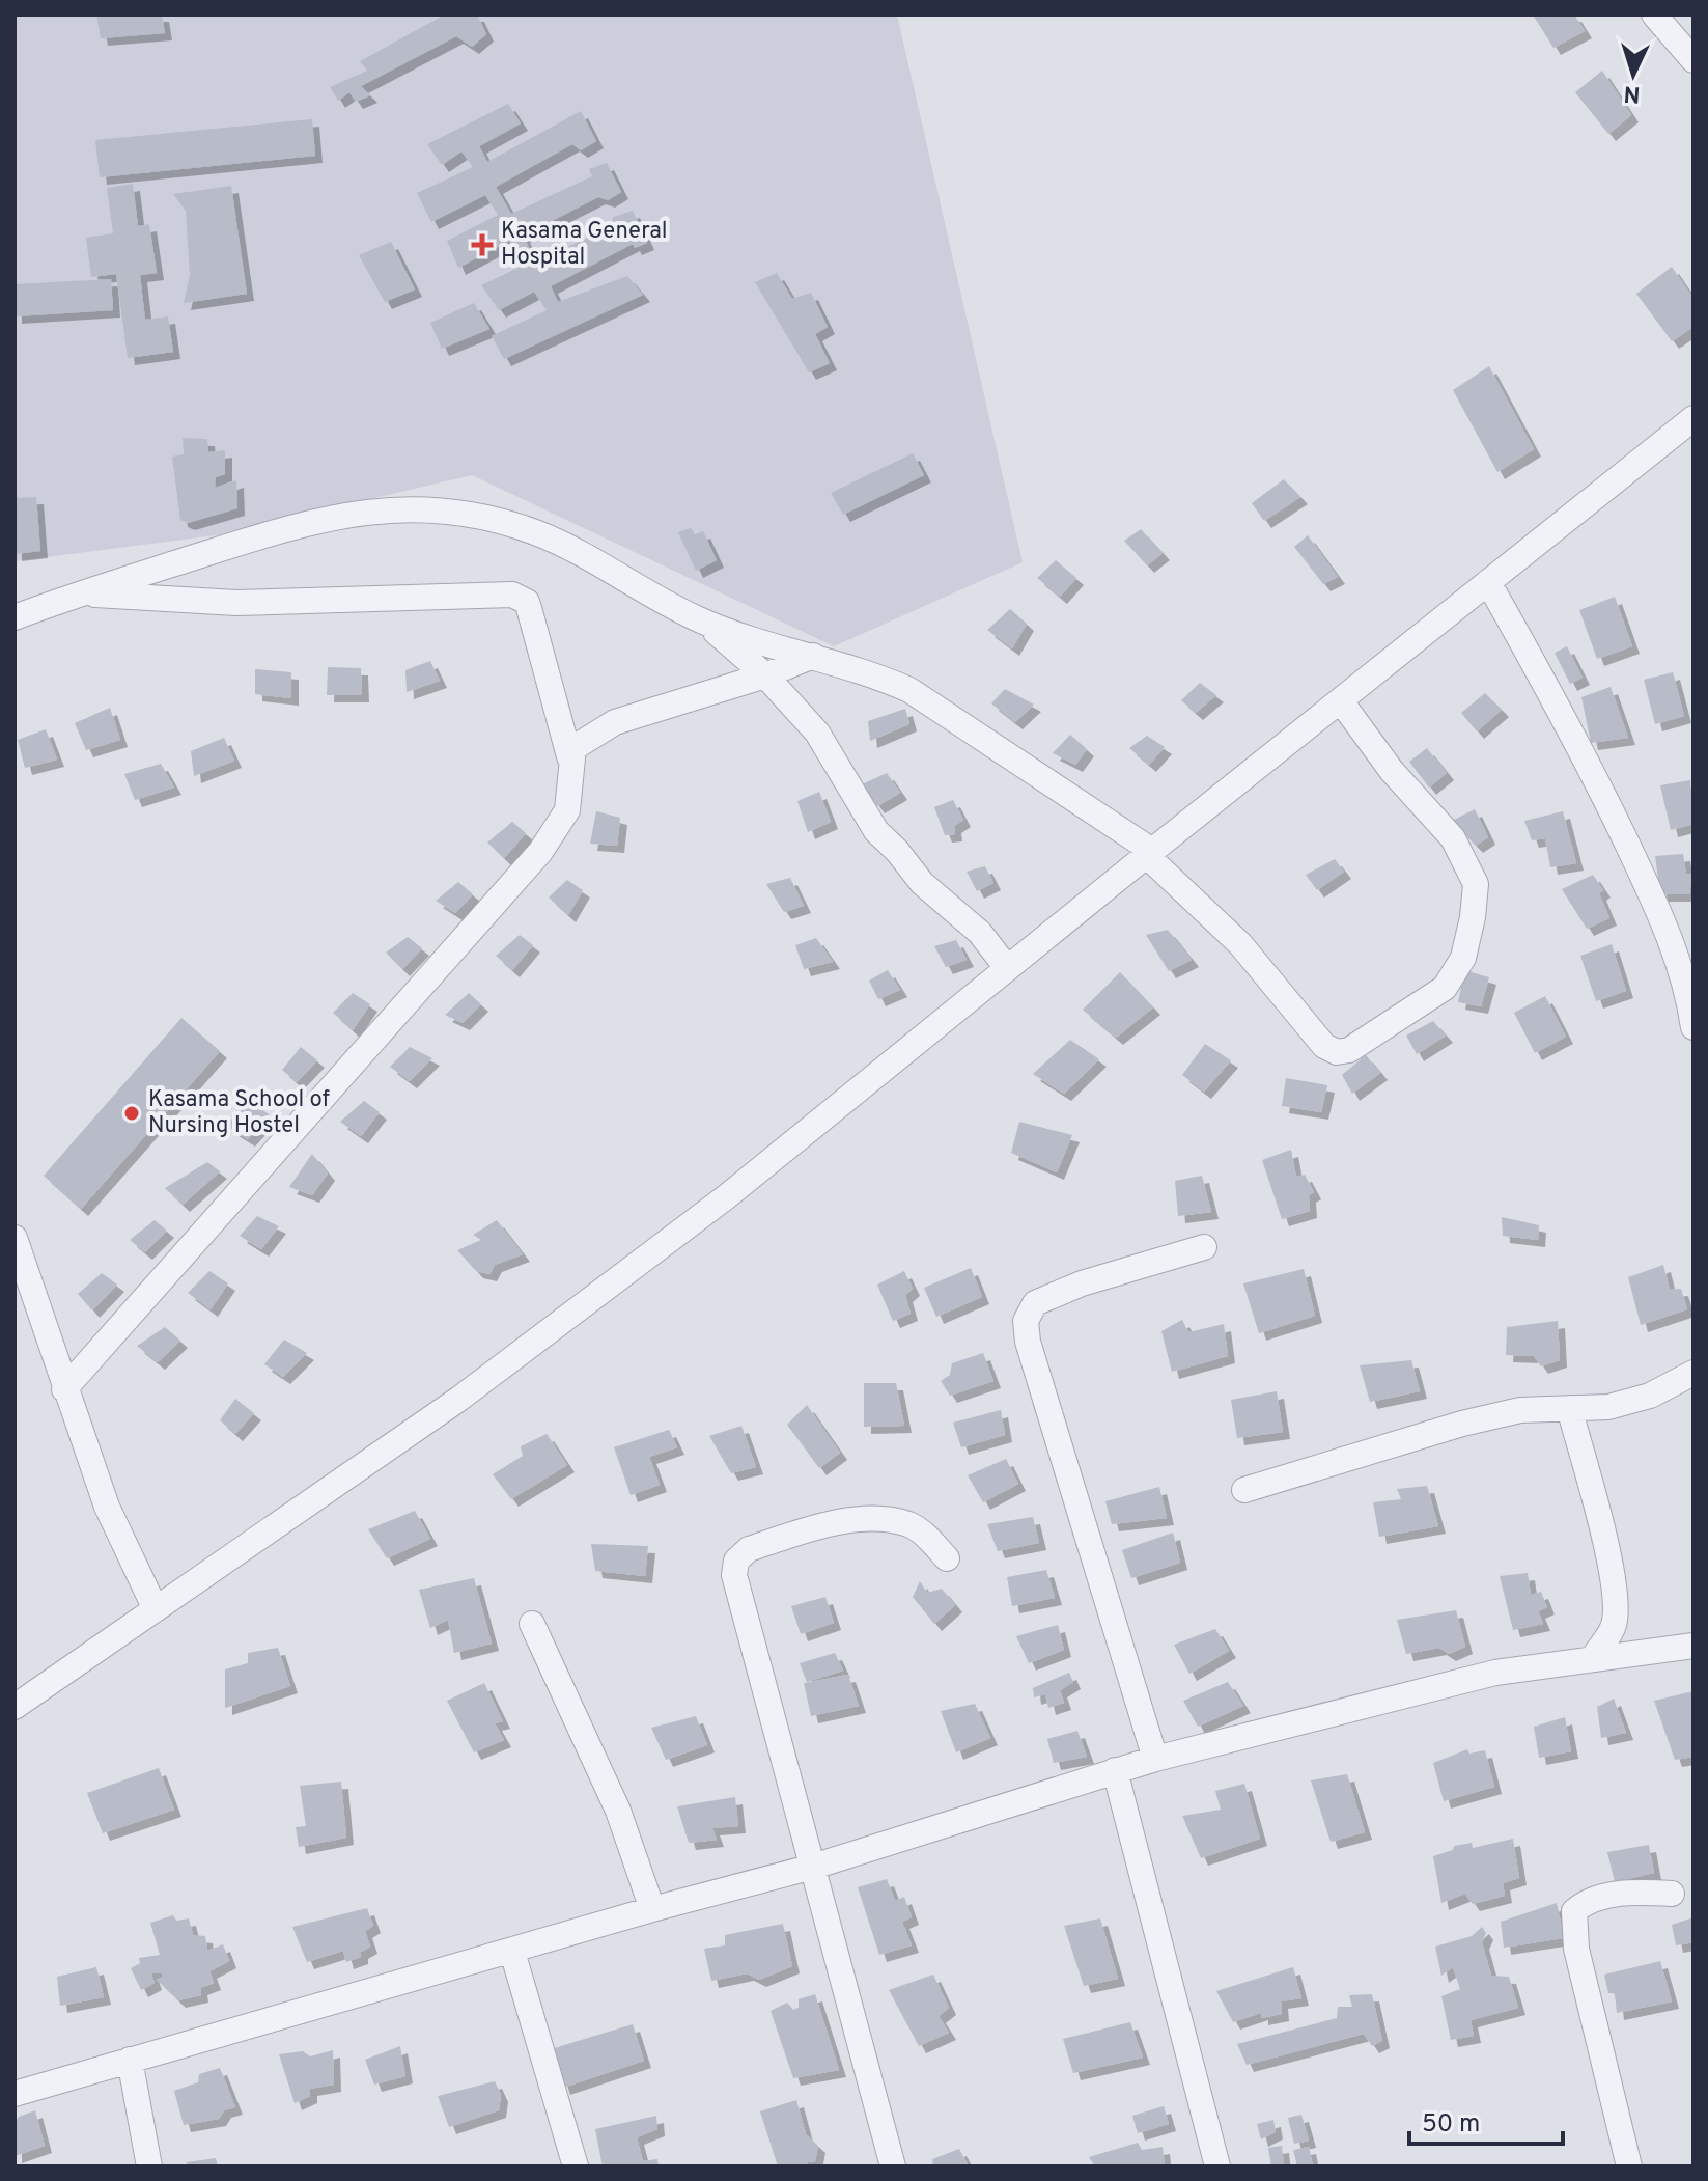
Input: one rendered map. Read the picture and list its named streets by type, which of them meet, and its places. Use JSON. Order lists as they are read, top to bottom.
{
  "places": {
    "health": ["Kasama General Hospital"],
    "other": ["Kasama School of Nursing Hostel"]
  },
  "scale_bar": "50 m",
  "north": "bottom"
}
